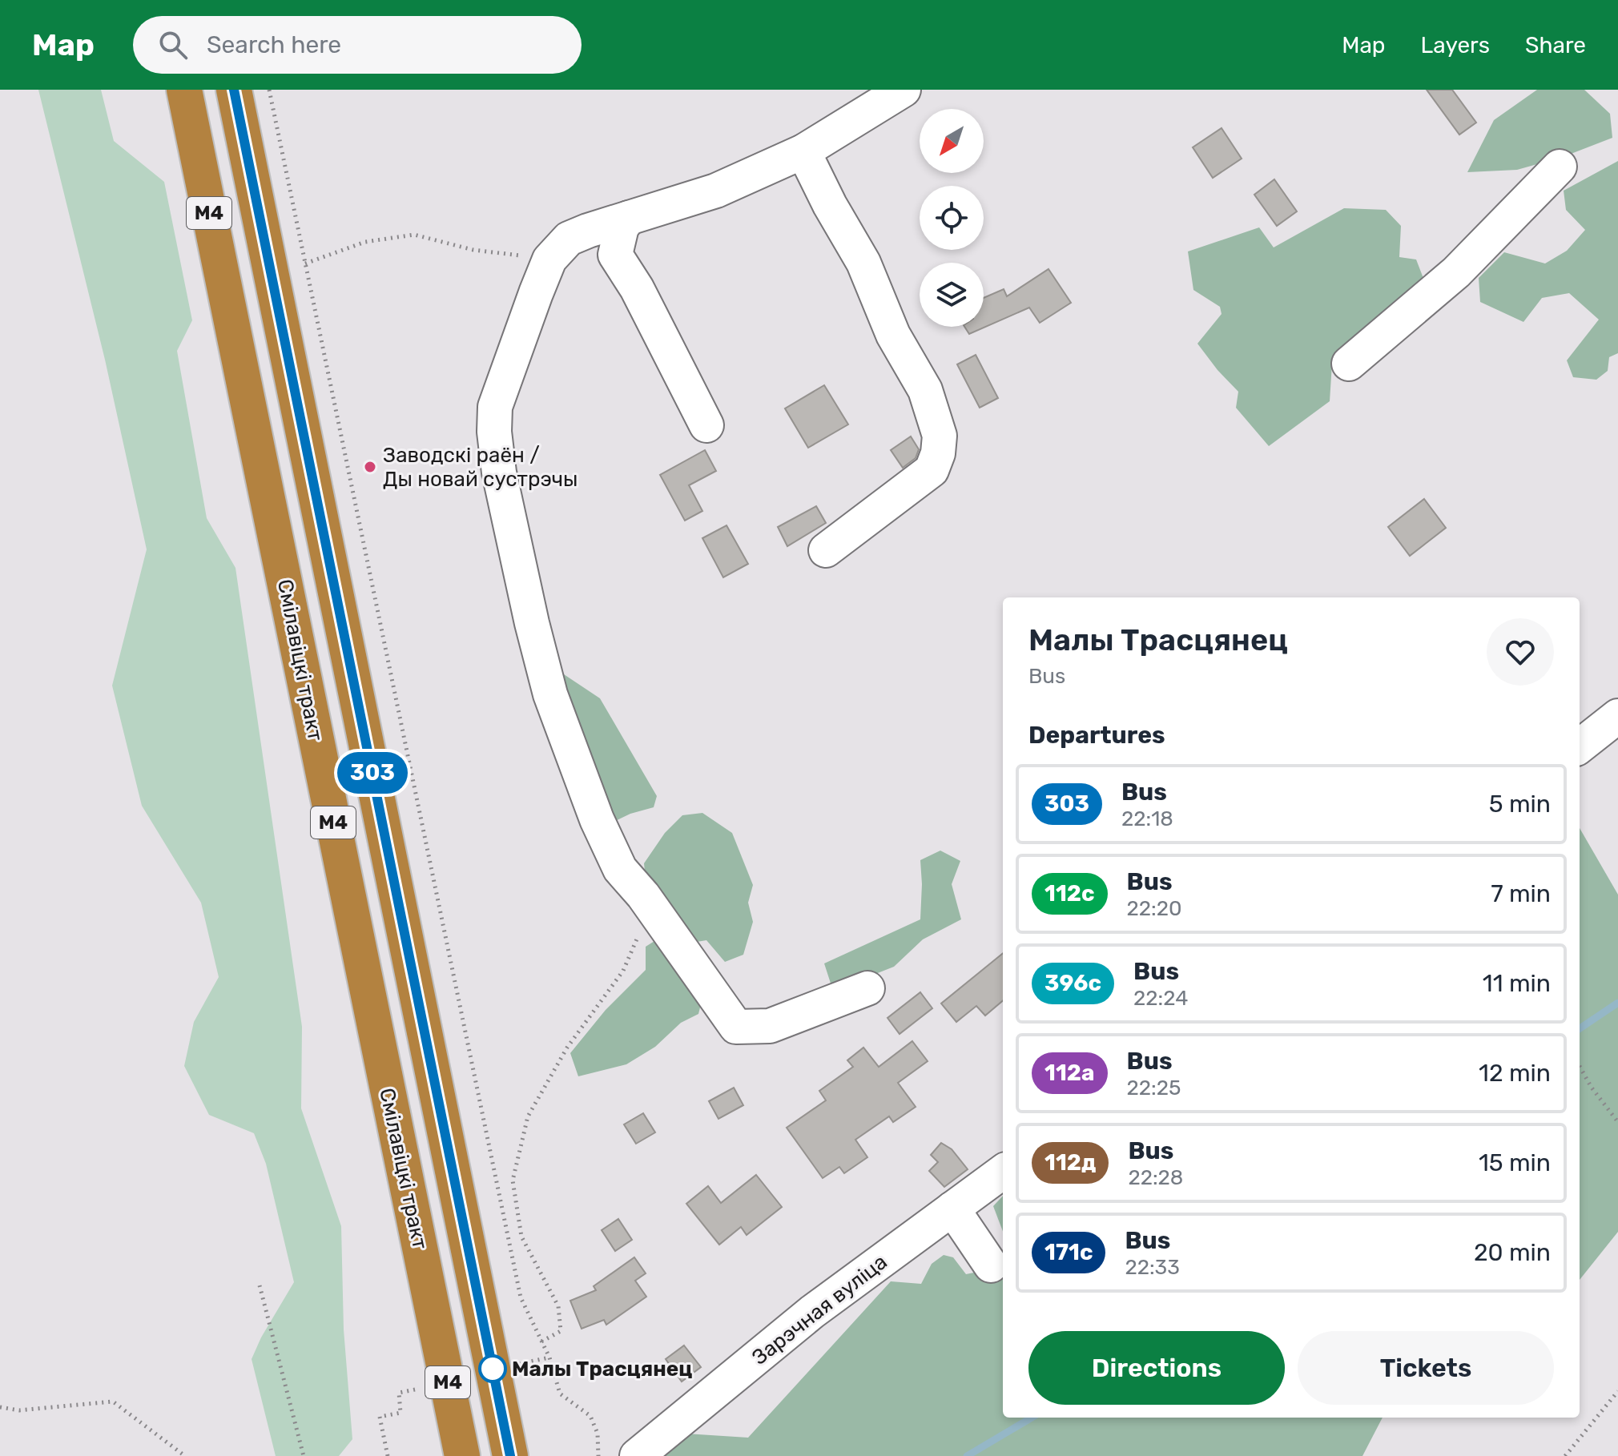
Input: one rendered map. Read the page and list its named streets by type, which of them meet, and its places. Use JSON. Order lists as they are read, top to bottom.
{
  "streets": {
    "highway": ["М4", "Смілавіцкі тракт"],
    "street": ["Зарэчная вуліца"]
  },
  "places": ["Заводскі раён / Ды новай сустрэчы", "Малы Трасцянец"],
  "lines": ["bus line 303"],
  "north": "bottom left",
  "page": {
    "header": "Map",
    "search": "Search here",
    "nav": ["Map", "Layers", "Share"],
    "on_map": "303",
    "heading": [
      ["Малы Трасцянец", "Bus"],
      "Departures"
    ],
    "list": [
      {
        "mark": "303",
        "name": "Bus",
        "note": "22:18",
        "value": "5 min"
      },
      {
        "mark": "112с",
        "name": "Bus",
        "note": "22:20",
        "value": "7 min"
      },
      {
        "mark": "396с",
        "name": "Bus",
        "note": "22:24",
        "value": "11 min"
      },
      {
        "mark": "112а",
        "name": "Bus",
        "note": "22:25",
        "value": "12 min"
      },
      {
        "mark": "112д",
        "name": "Bus",
        "note": "22:28",
        "value": "15 min"
      },
      {
        "mark": "171с",
        "name": "Bus",
        "note": "22:33",
        "value": "20 min"
      }
    ],
    "buttons": ["Directions", "Tickets"]
  }
}
